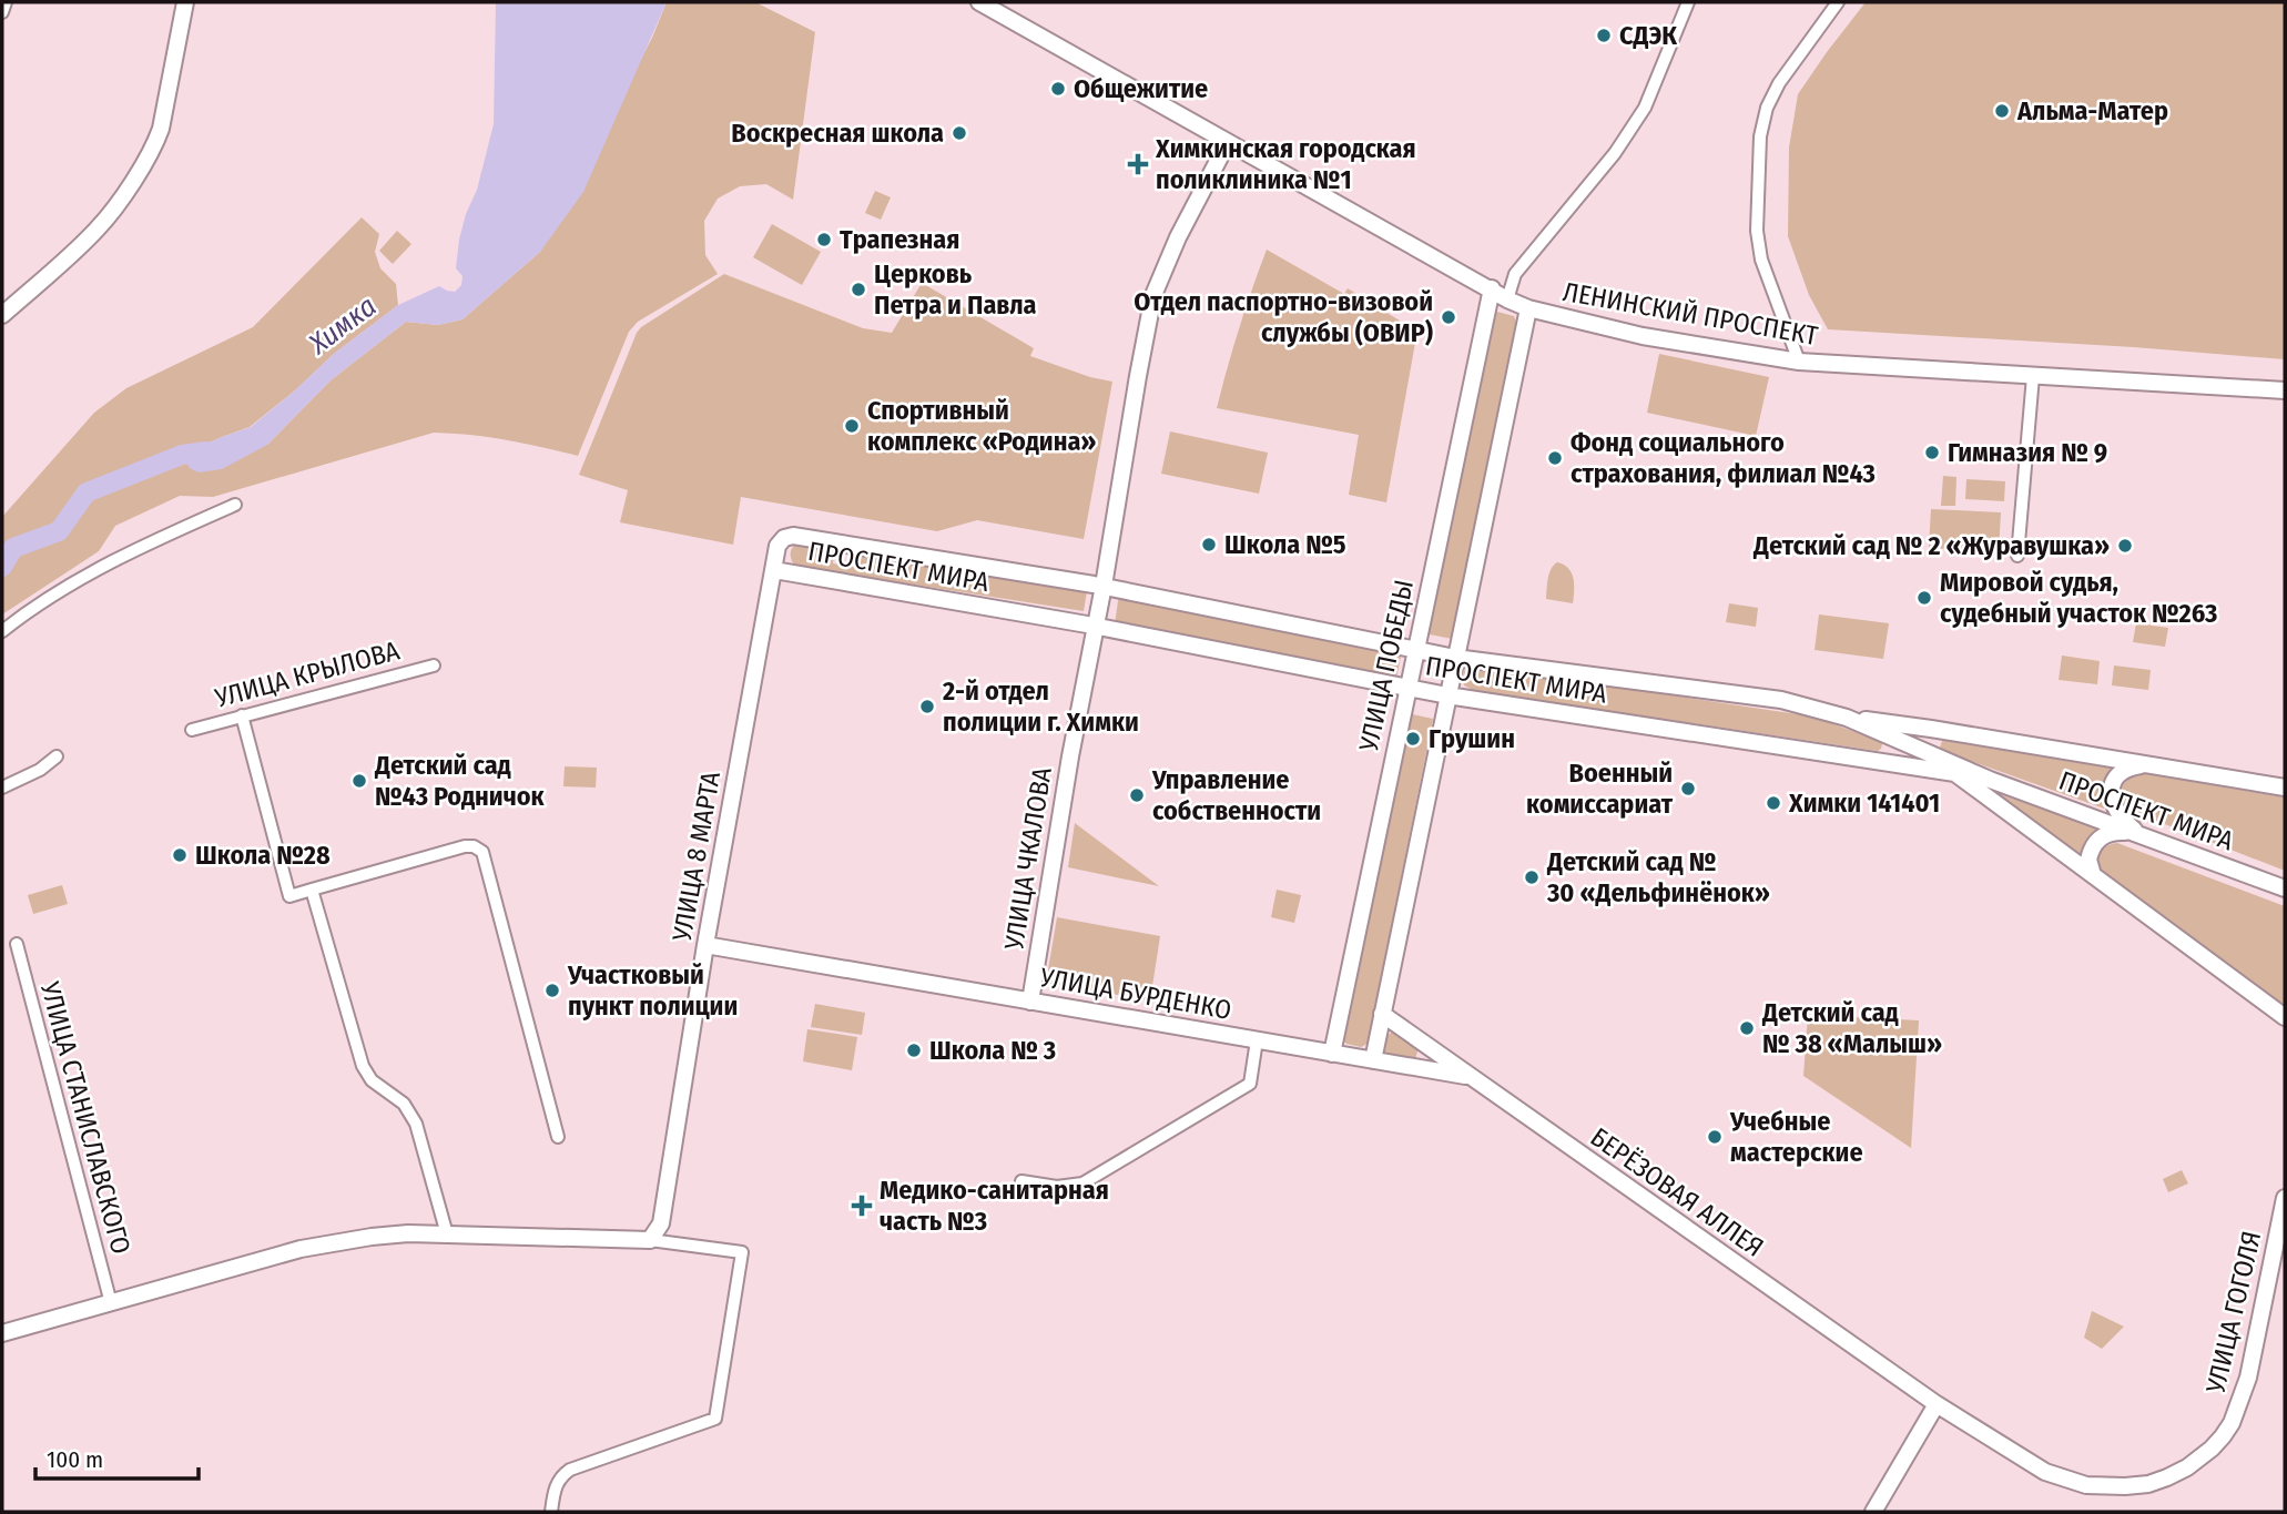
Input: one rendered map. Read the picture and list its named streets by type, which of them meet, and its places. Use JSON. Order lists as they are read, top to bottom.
{
  "streets": {
    "street": [
      "ЛЕНИНСКИЙ ПРОСПЕКТ",
      "ПРОСПЕКТ МИРА",
      "УЛИЦА ПОБЕДЫ",
      "УЛИЦА КРЫЛОВА",
      "УЛИЦА 8 МАРТА",
      "УЛИЦА ЧКАЛОВА",
      "УЛИЦА БУРДЕНКО",
      "УЛИЦА СТАНИСЛАВСКОГО",
      "БЕРЁЗОВАЯ АЛЛЕЯ",
      "УЛИЦА ГОГОЛЯ"
    ]
  },
  "crossings": [
    ["ЛЕНИНСКИЙ ПРОСПЕКТ", "УЛИЦА ПОБЕДЫ"],
    ["ЛЕНИНСКИЙ ПРОСПЕКТ", "УЛИЦА ЧКАЛОВА"],
    ["ПРОСПЕКТ МИРА", "УЛИЦА ПОБЕДЫ"],
    ["ПРОСПЕКТ МИРА", "УЛИЦА 8 МАРТА"],
    ["ПРОСПЕКТ МИРА", "УЛИЦА ЧКАЛОВА"],
    ["УЛИЦА ПОБЕДЫ", "УЛИЦА БУРДЕНКО"],
    ["УЛИЦА 8 МАРТА", "УЛИЦА БУРДЕНКО"],
    ["УЛИЦА ЧКАЛОВА", "УЛИЦА БУРДЕНКО"],
    ["УЛИЦА БУРДЕНКО", "БЕРЁЗОВАЯ АЛЛЕЯ"],
    ["БЕРЁЗОВАЯ АЛЛЕЯ", "УЛИЦА ГОГОЛЯ"]
  ],
  "water": ["Химка"],
  "places": {
    "other": [
      "СДЭК",
      "Общежитие",
      "Альма-Матер",
      "Воскресная школа",
      "Трапезная",
      "Церковь Петра и Павла",
      "Отдел паспортно-визовой службы (ОВИР)",
      "Спортивный комплекс «Родина»",
      "Гимназия № 9",
      "Фонд социального страхования, филиал №43",
      "Школа №5",
      "Детский сад № 2 «Журавушка»",
      "Мировой судья, судебный участок №263",
      "2-й отдел полиции г. Химки",
      "Грушин",
      "Детский сад №43 Родничок",
      "Военный комиссариат",
      "Управление собственности",
      "Химки 141401",
      "Школа №28",
      "Детский сад № 30 «Дельфинёнок»",
      "Участковый пункт полиции",
      "Детский сад № 38 «Малыш»",
      "Школа № 3",
      "Учебные мастерские"
    ],
    "health": ["Химкинская городская поликлиника №1", "Медико-санитарная часть №3"]
  },
  "scale_bar": "100 m"
}
